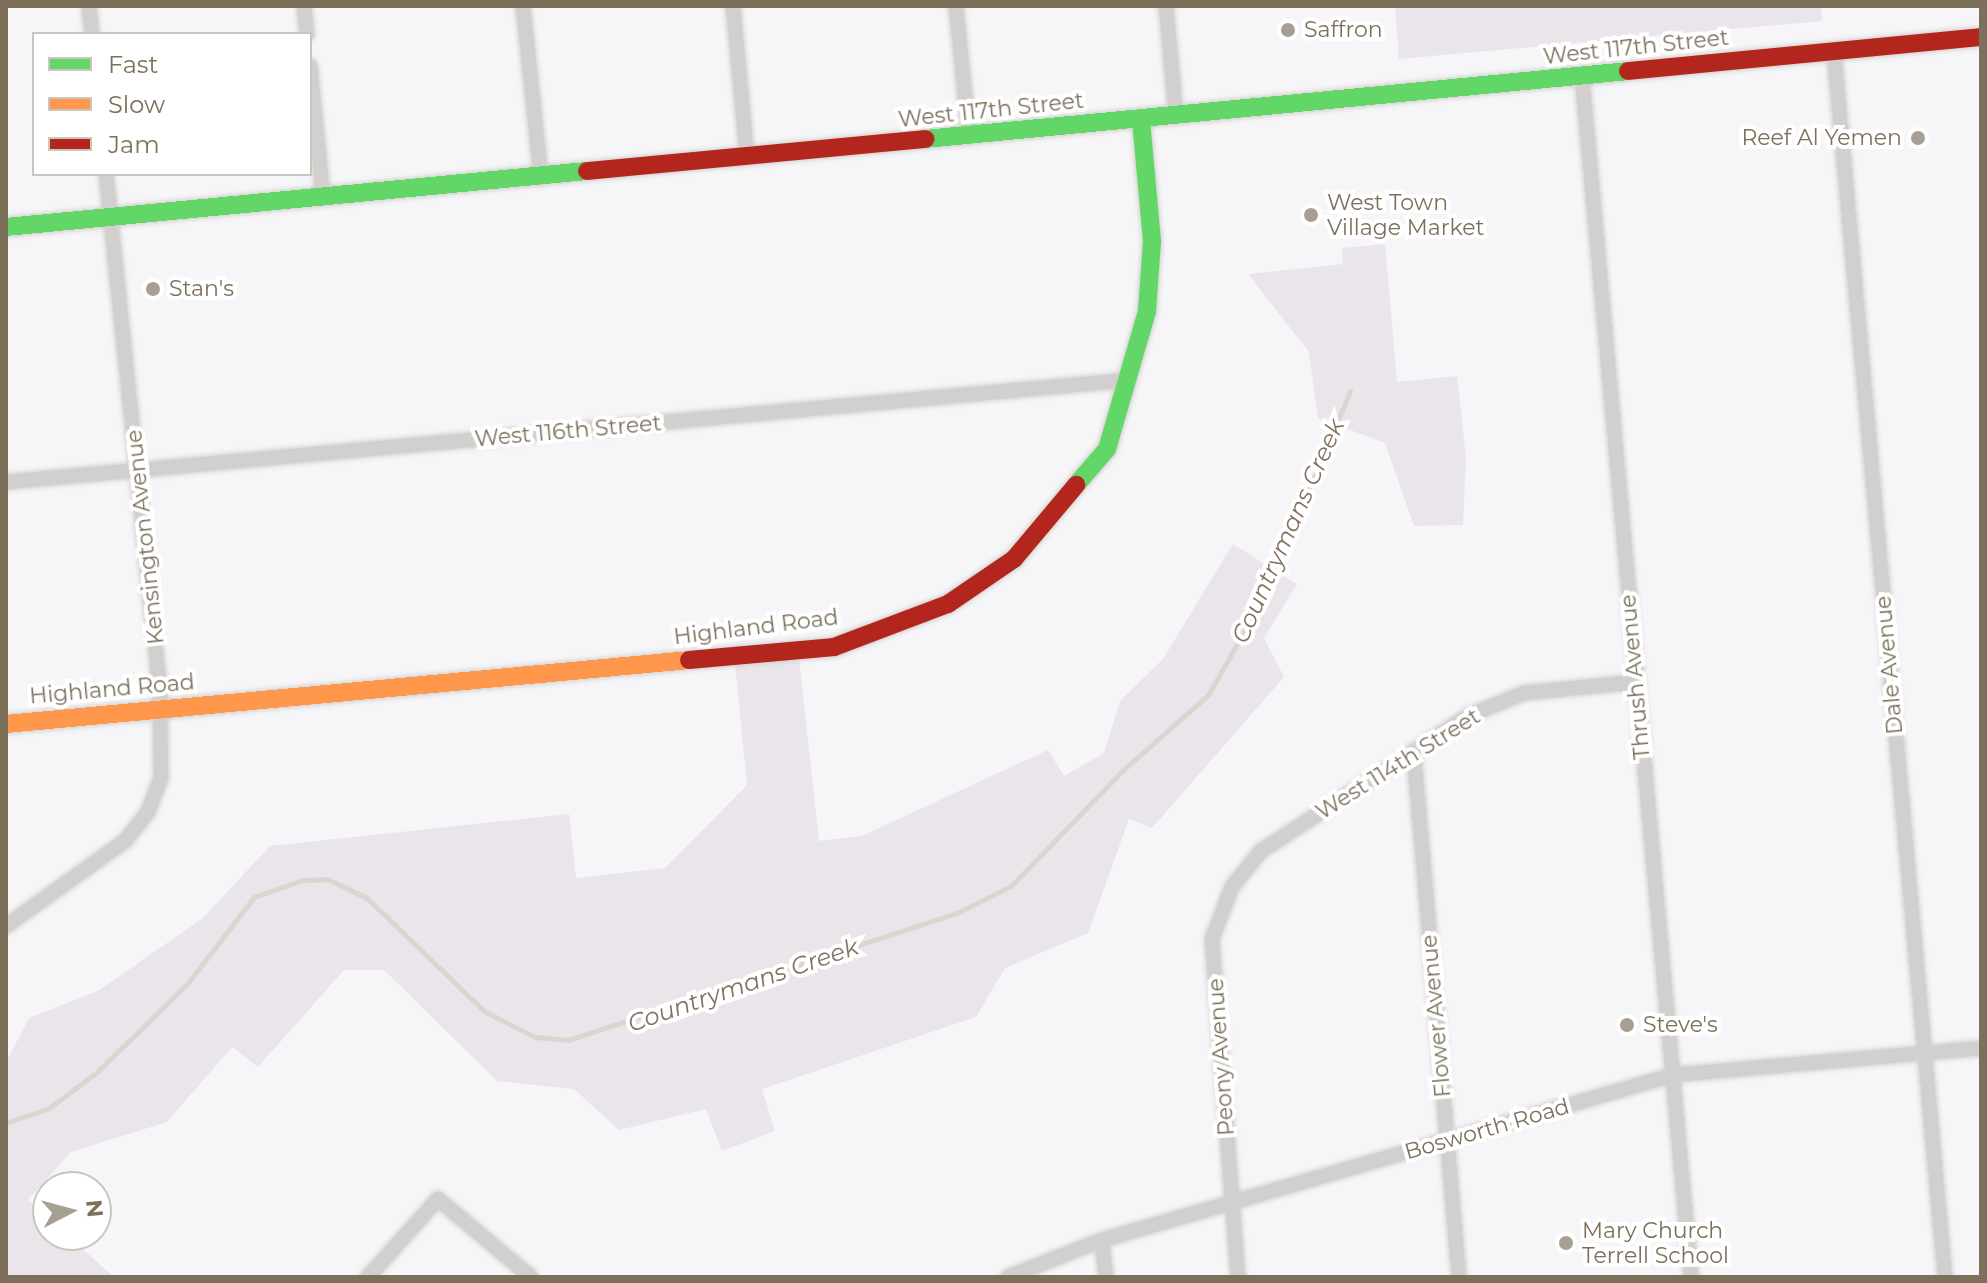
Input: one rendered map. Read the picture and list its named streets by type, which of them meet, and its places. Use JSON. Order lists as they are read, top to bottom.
{
  "streets": {
    "main road": ["West 117th Street", "Highland Road"],
    "street": [
      "West 116th Street",
      "Kensington Avenue",
      "Dale Avenue",
      "Thrush Avenue",
      "West 114th Street",
      "Flower Avenue",
      "Peony Avenue",
      "Bosworth Road"
    ]
  },
  "crossings": [
    ["West 117th Street", "Kensington Avenue"],
    ["West 117th Street", "Highland Road"],
    ["West 117th Street", "Dale Avenue"],
    ["West 117th Street", "Thrush Avenue"],
    ["West 116th Street", "Kensington Avenue"],
    ["West 116th Street", "Highland Road"],
    ["Kensington Avenue", "Highland Road"],
    ["Dale Avenue", "Bosworth Road"],
    ["Thrush Avenue", "West 114th Street"],
    ["Thrush Avenue", "Bosworth Road"],
    ["West 114th Street", "Flower Avenue"],
    ["West 114th Street", "Peony Avenue"],
    ["Flower Avenue", "Bosworth Road"],
    ["Peony Avenue", "Bosworth Road"]
  ],
  "water": ["Countrymans Creek"],
  "places": [
    "Saffron",
    "Reef Al Yemen",
    "West Town Village Market",
    "Stan's",
    "Steve's",
    "Mary Church Terrell School"
  ],
  "legend": ["Fast", "Slow", "Jam"],
  "north": "right"
}
